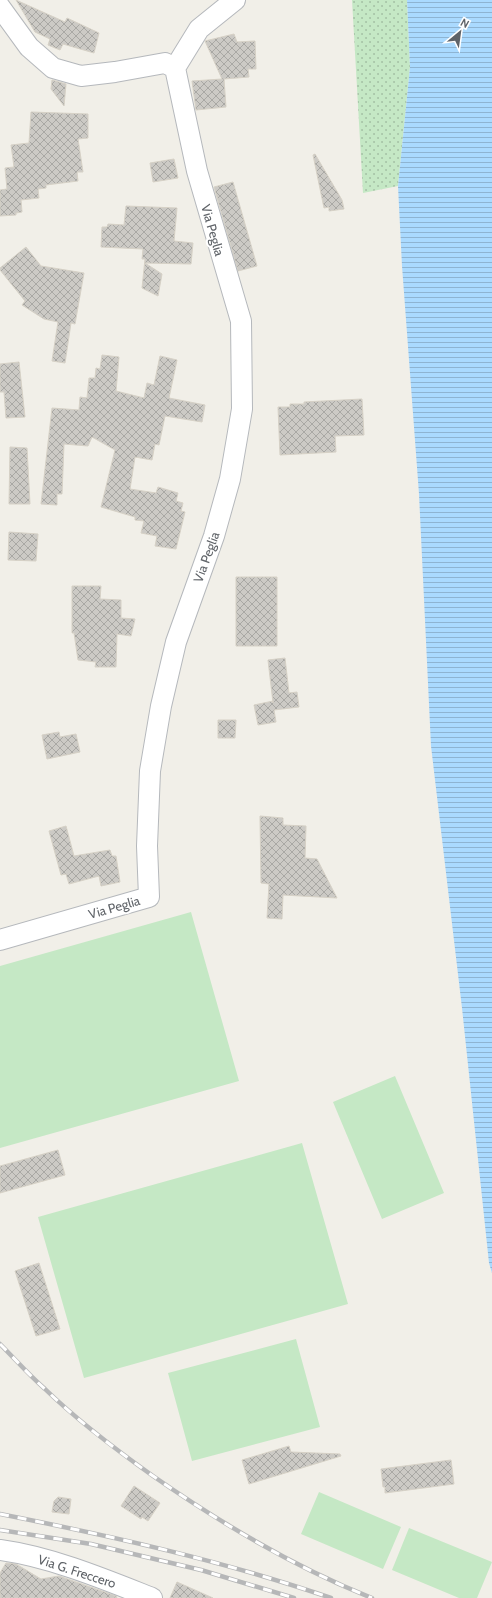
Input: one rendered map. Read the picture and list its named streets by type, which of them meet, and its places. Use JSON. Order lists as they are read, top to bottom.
{
  "streets": {
    "street": ["Via Peglia", "Via G. Freccero"]
  },
  "north": "top right"
}
